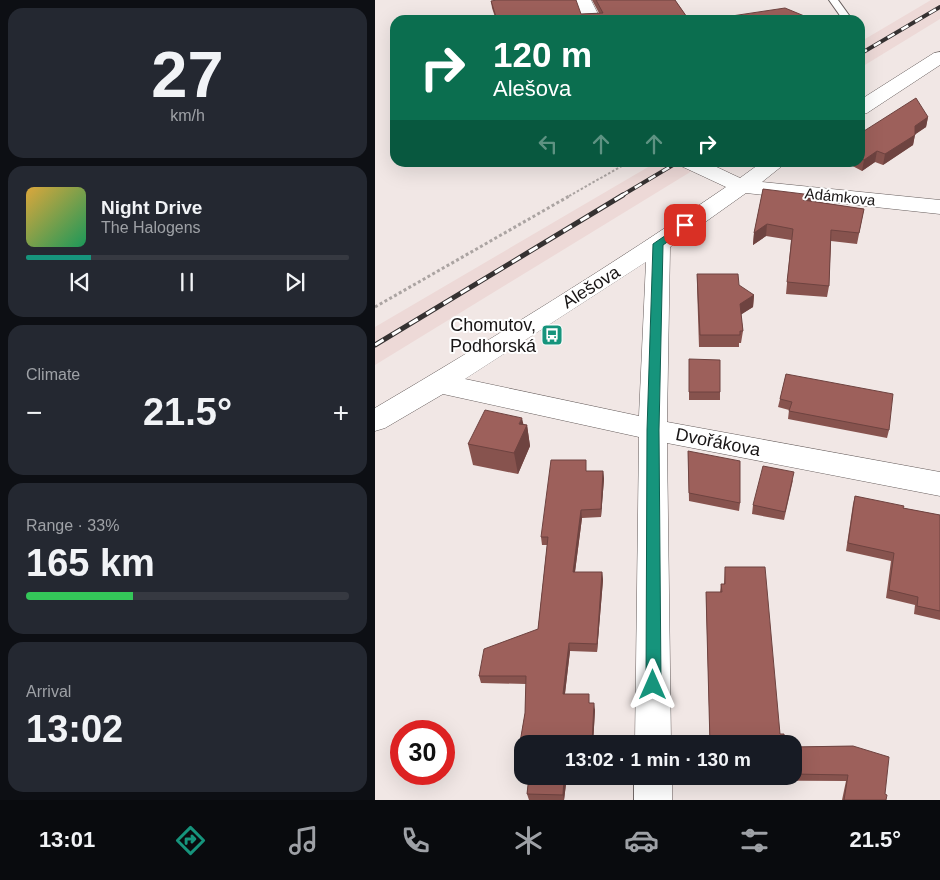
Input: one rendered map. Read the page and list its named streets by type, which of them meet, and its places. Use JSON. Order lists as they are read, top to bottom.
{
  "streets": {
    "street": ["Adámkova", "Alešova", "Dvořákova"]
  },
  "crossings": [
    ["Adámkova", "Alešova"],
    ["Alešova", "Dvořákova"]
  ],
  "places": {
    "bus stop": ["Chomutov, Podhorská"]
  },
  "page": {
    "tile": [
      ["27", "km/h"],
      "Climate",
      ["Range · 33%", "165 km"],
      ["Arrival", "13:02"]
    ],
    "turn": ["120 m", "Alešova"],
    "song": ["Night Drive", "The Halogens"],
    "heat": ["−", "21.5°", "+"],
    "limit": "30",
    "trip": "13:02 · 1 min · 130 m",
    "tabs": ["13:01", "21.5°"]
  }
}
